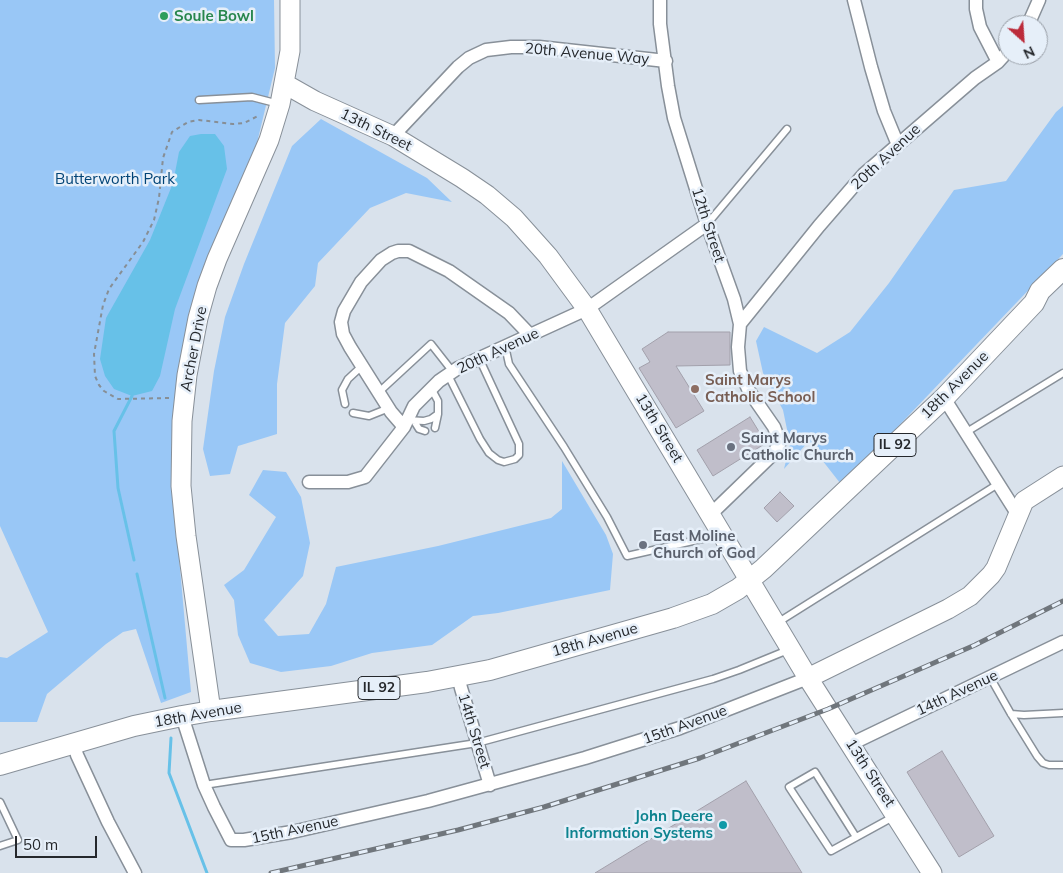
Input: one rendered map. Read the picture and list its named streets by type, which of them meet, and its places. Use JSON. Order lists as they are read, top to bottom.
{
  "streets": {
    "main road": ["18th Avenue", "IL 92"],
    "street": [
      "20th Avenue Way",
      "13th Street",
      "20th Avenue",
      "12th Street",
      "Archer Drive",
      "14th Avenue",
      "15th Avenue",
      "14th Street"
    ]
  },
  "crossings": [
    ["20th Avenue Way", "13th Street"],
    ["20th Avenue Way", "12th Street"],
    ["13th Street", "20th Avenue"],
    ["13th Street", "12th Street"],
    ["13th Street", "Archer Drive"],
    ["13th Street", "18th Avenue"],
    ["13th Street", "14th Avenue"],
    ["13th Street", "15th Avenue"],
    ["20th Avenue", "12th Street"],
    ["Archer Drive", "18th Avenue"],
    ["18th Avenue", "IL 92"],
    ["18th Avenue", "14th Street"],
    ["15th Avenue", "14th Street"]
  ],
  "parks": ["Butterworth Park"],
  "places": [
    "Soule Bowl",
    "Saint Marys Catholic School",
    "Saint Marys Catholic Church",
    "East Moline Church of God",
    "John Deere Information Systems"
  ],
  "scale_bar": "50 m",
  "north": "bottom right"
}
